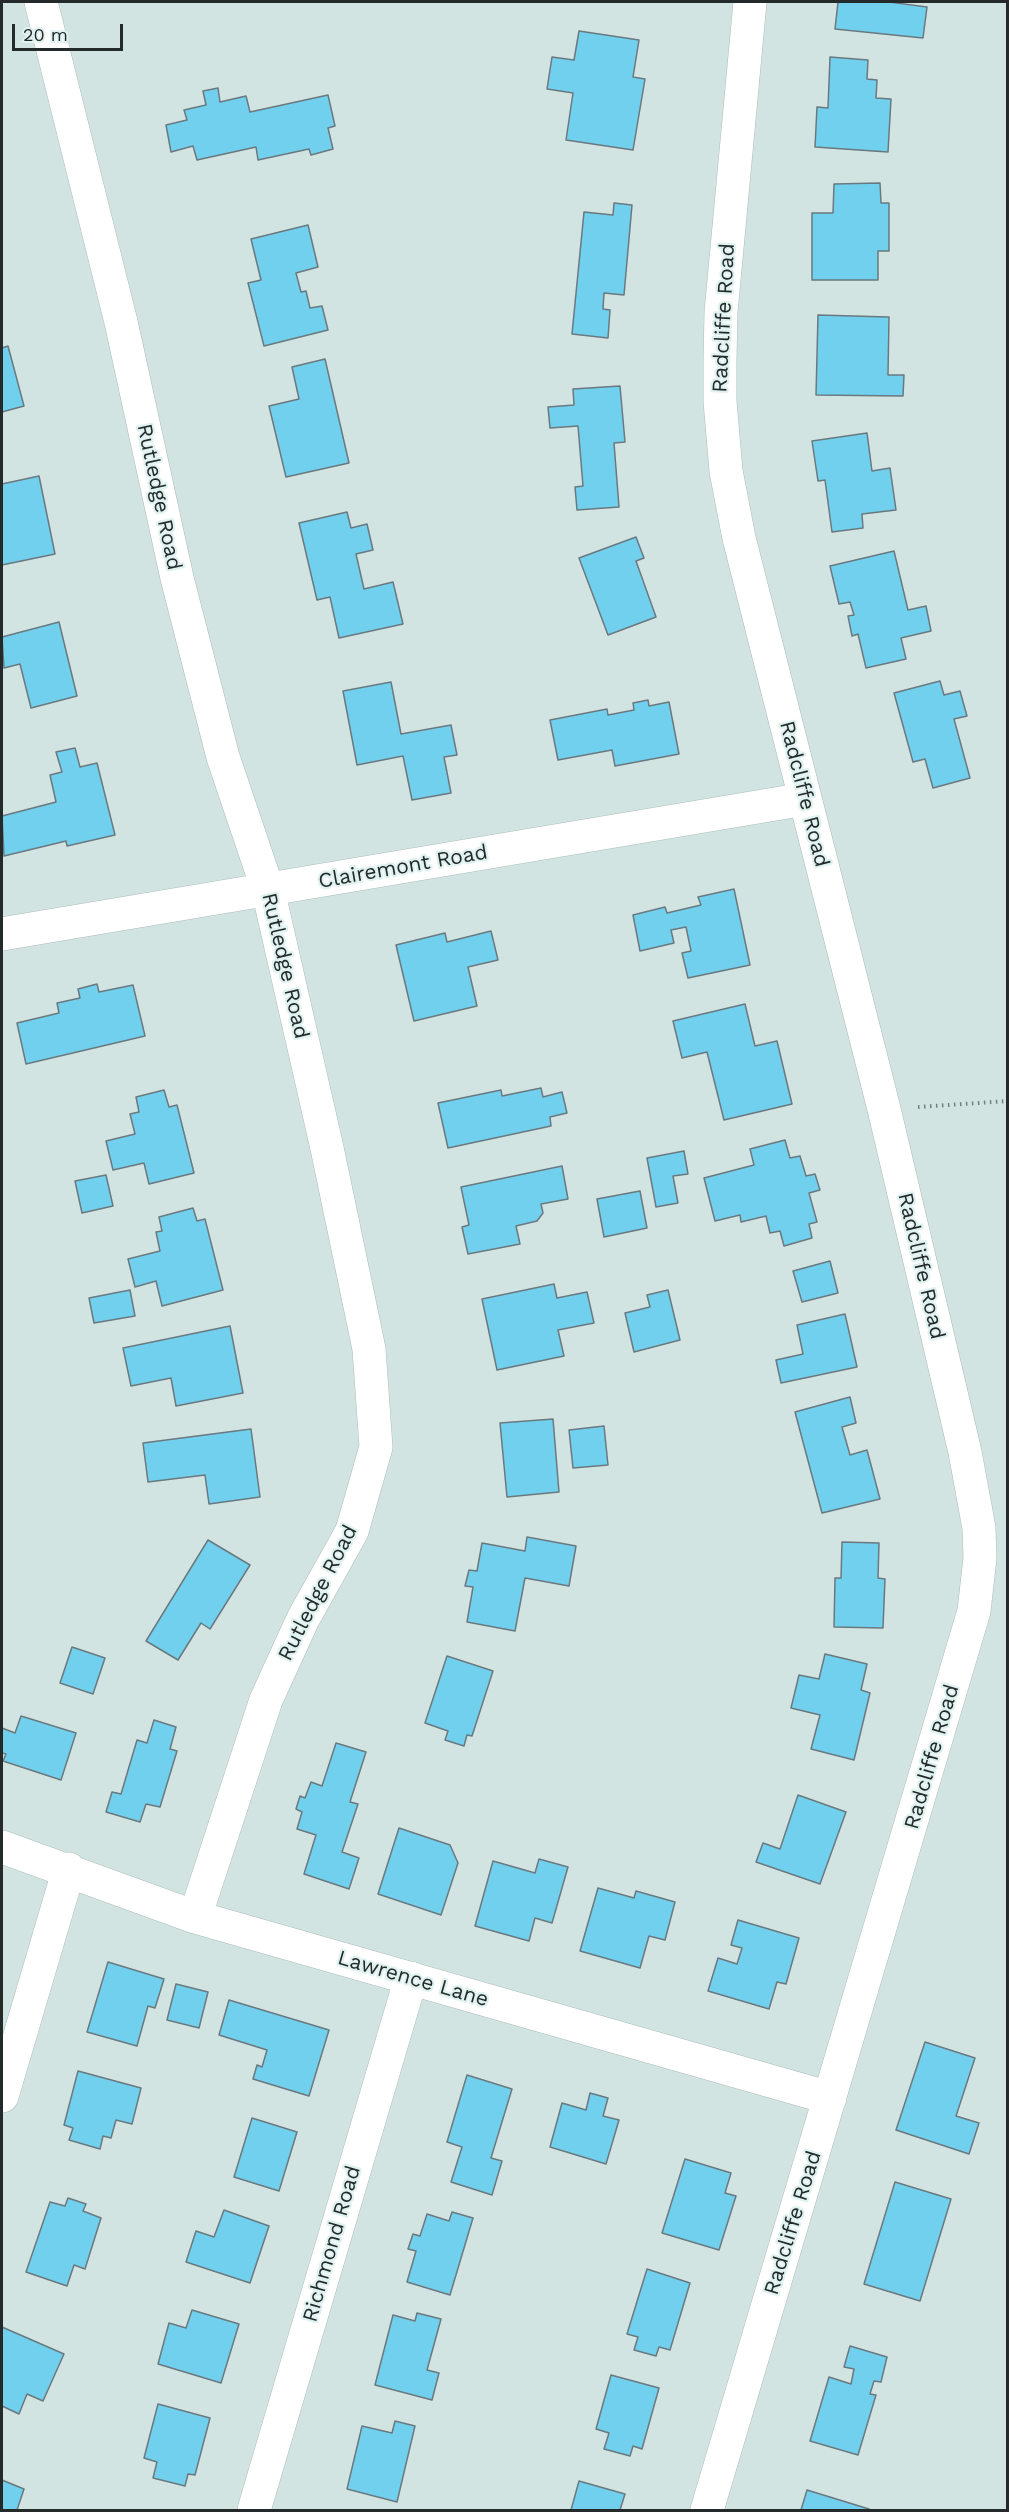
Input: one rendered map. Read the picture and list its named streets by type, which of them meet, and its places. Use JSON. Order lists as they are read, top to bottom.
{
  "streets": {
    "street": [
      "Radcliffe Road",
      "Rutledge Road",
      "Clairemont Road",
      "Lawrence Lane",
      "Richmond Road"
    ]
  },
  "crossings": [
    ["Radcliffe Road", "Clairemont Road"],
    ["Radcliffe Road", "Lawrence Lane"],
    ["Rutledge Road", "Clairemont Road"],
    ["Rutledge Road", "Lawrence Lane"],
    ["Lawrence Lane", "Richmond Road"]
  ],
  "scale_bar": "20 m"
}
